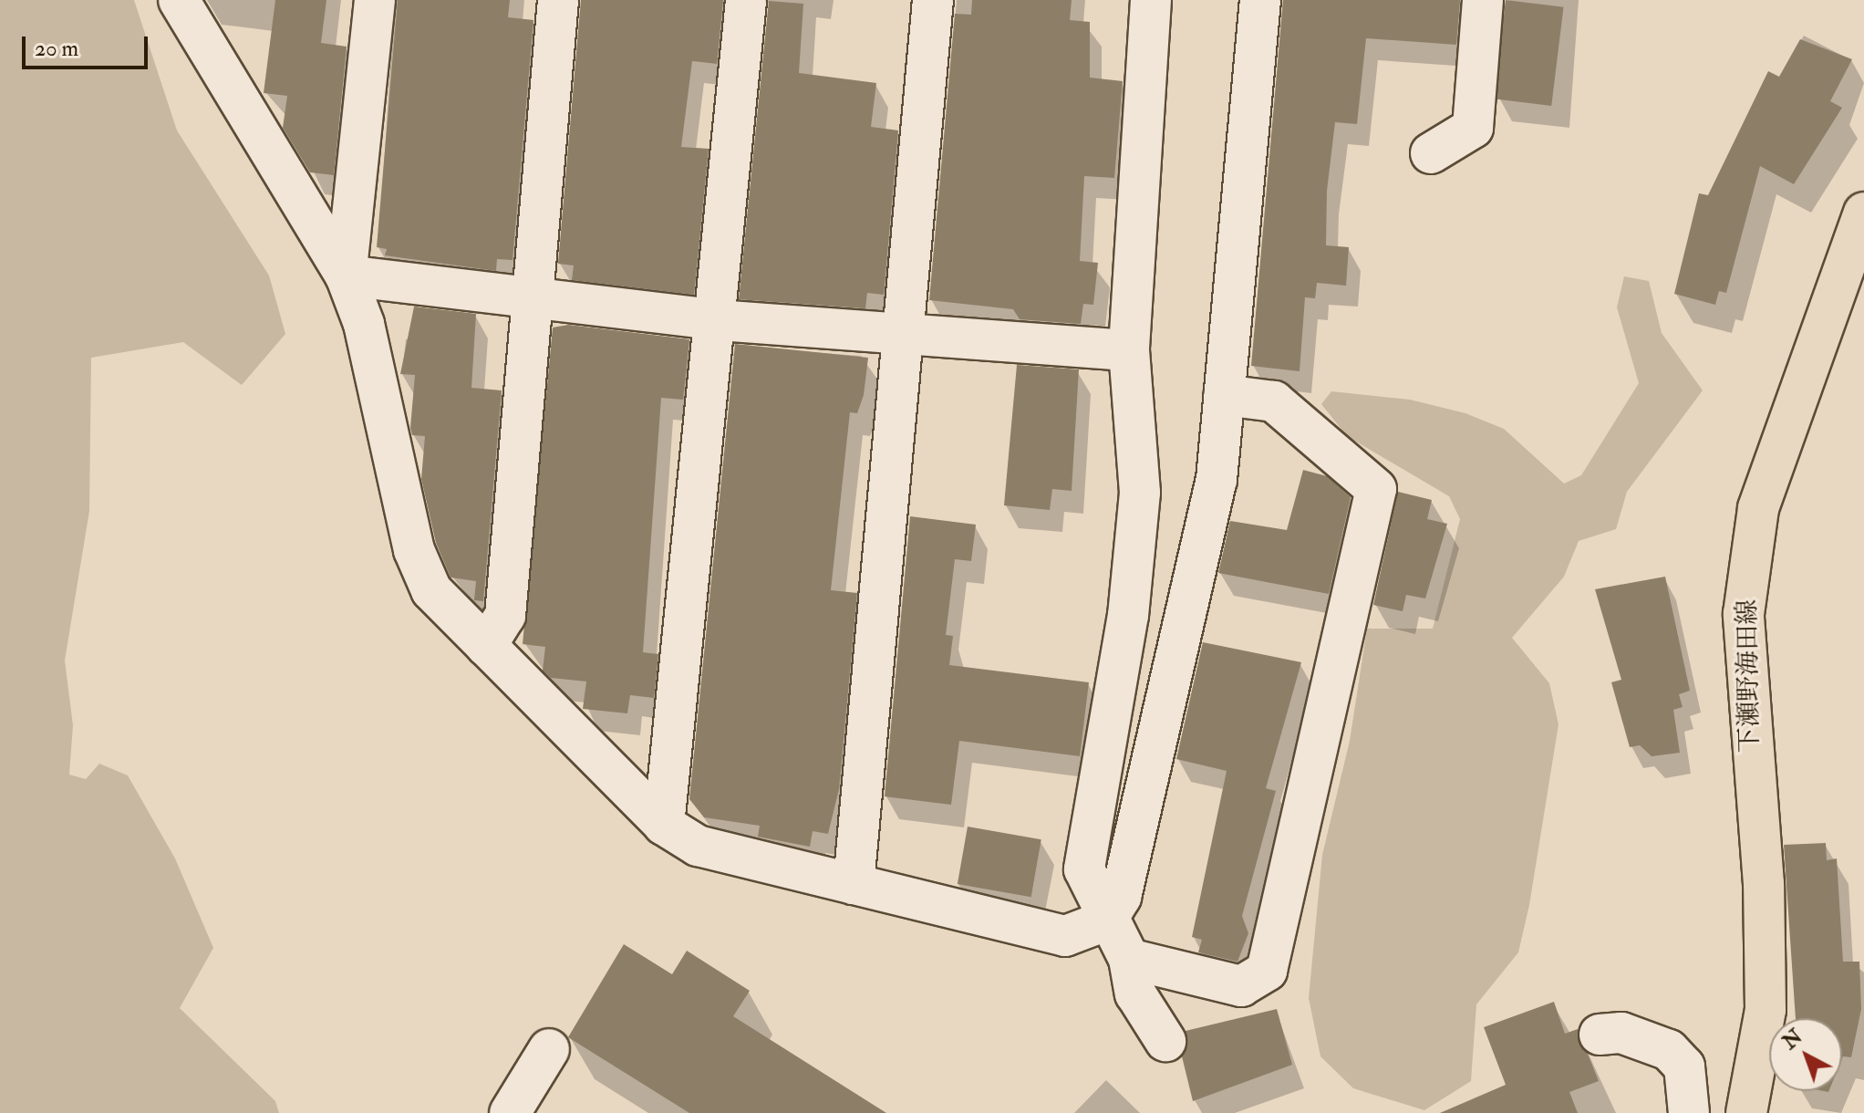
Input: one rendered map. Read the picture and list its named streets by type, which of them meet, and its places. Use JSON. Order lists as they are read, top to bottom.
{
  "streets": {
    "main road": ["下瀬野海田線"]
  },
  "scale_bar": "20 m",
  "north": "top left"
}
